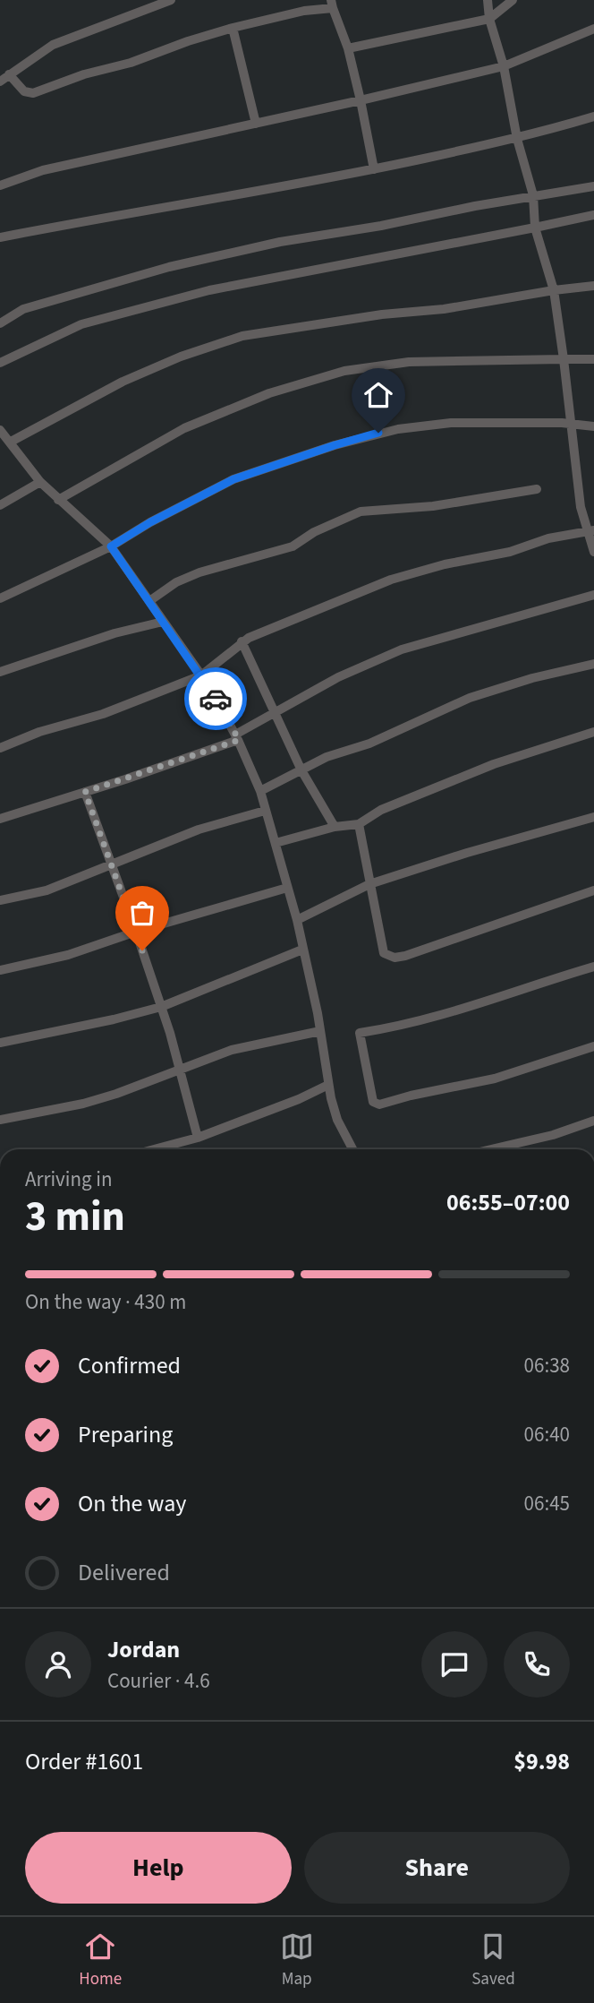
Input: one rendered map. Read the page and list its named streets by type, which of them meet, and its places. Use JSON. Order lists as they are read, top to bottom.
{
  "page": {
    "heading": ["3 min", "Arriving in", "06:55–07:00"],
    "panel": [
      "Jordan",
      "Courier · 4.6",
      "Order #1601",
      "$9.98"
    ],
    "bar": "On the way · 430 m",
    "list": [
      ["Confirmed", "06:38"],
      ["Preparing", "06:40"],
      ["On the way", "06:45"],
      "Delivered"
    ],
    "buttons": ["Help", "Share"],
    "tabs": ["Home", "Map", "Saved"]
  }
}
